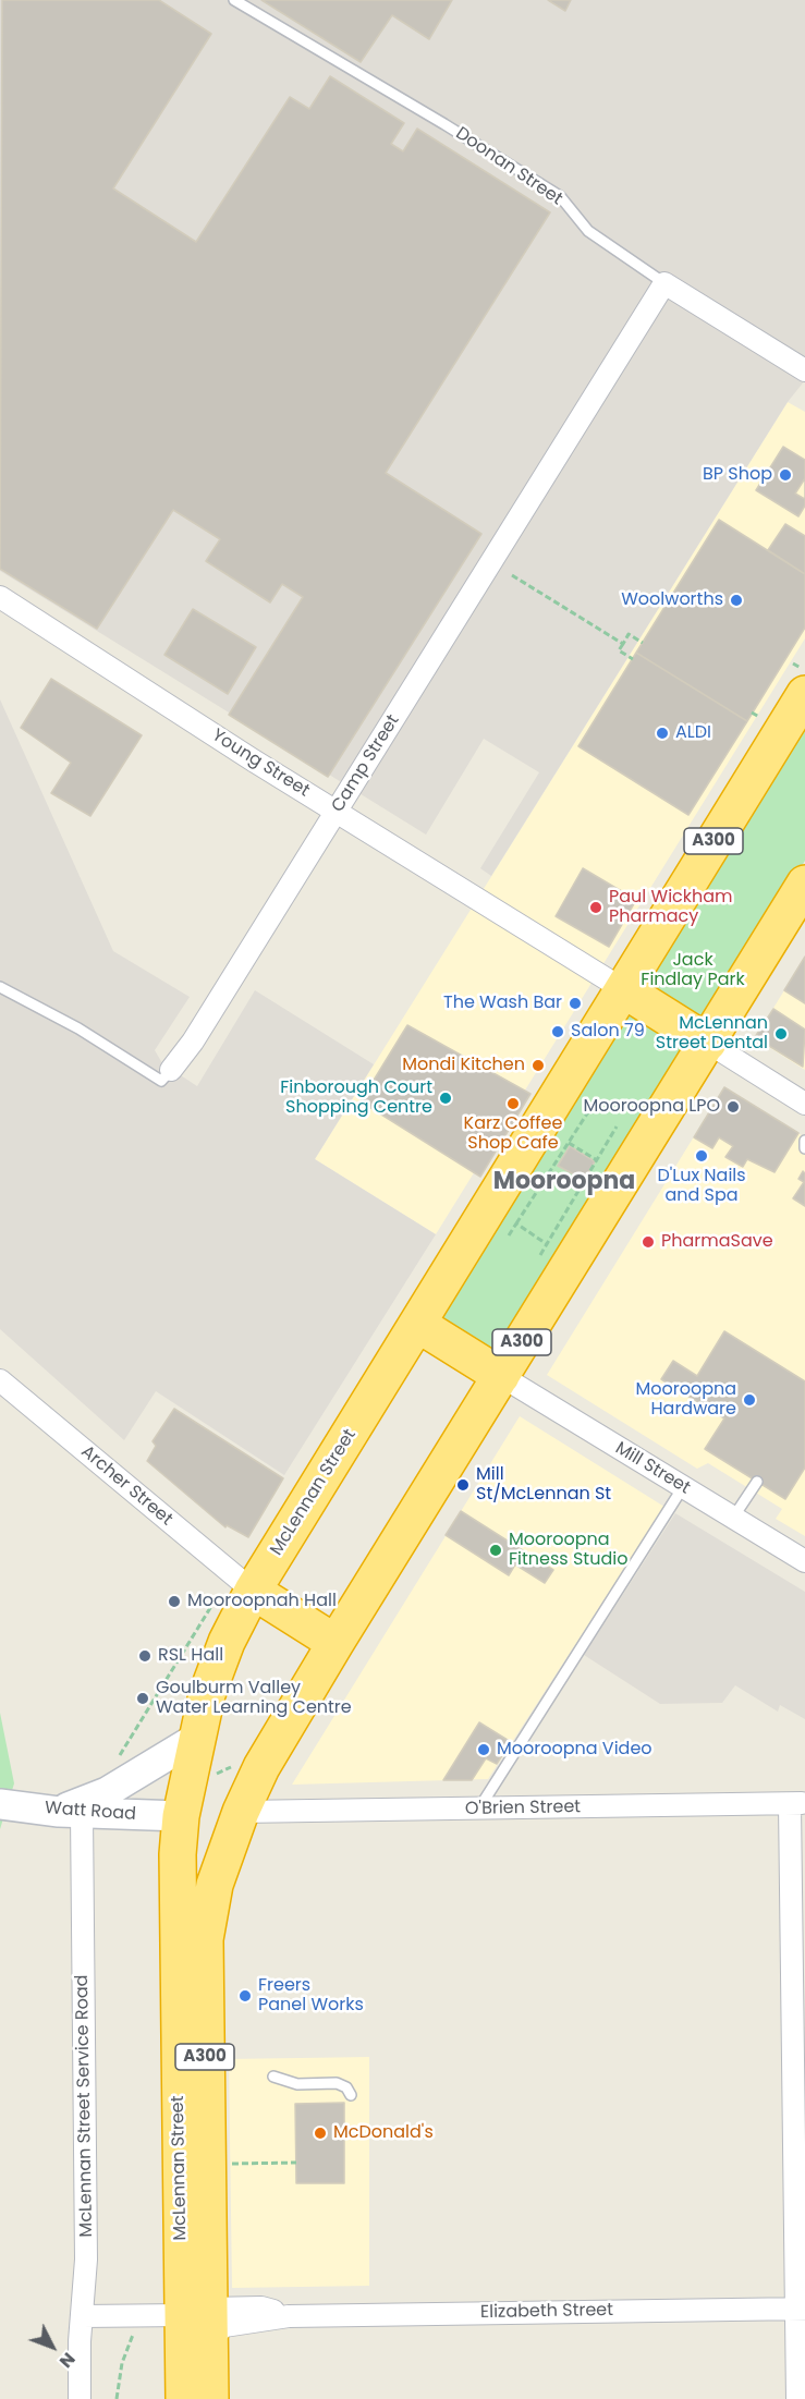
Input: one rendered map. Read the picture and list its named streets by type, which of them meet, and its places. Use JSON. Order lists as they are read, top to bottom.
{
  "streets": {
    "highway": ["A300", "McLennan Street"],
    "street": [
      "Doonan Street",
      "Young Street",
      "Camp Street",
      "Mill Street",
      "Archer Street",
      "O'Brien Street",
      "Watt Road",
      "McLennan Street Service Road",
      "Elizabeth Street"
    ]
  },
  "crossings": [
    ["Doonan Street", "Camp Street"],
    ["Young Street", "Camp Street"],
    ["Young Street", "McLennan Street"],
    ["Mill Street", "McLennan Street"],
    ["Archer Street", "McLennan Street"],
    ["McLennan Street", "O'Brien Street"],
    ["McLennan Street", "Watt Road"],
    ["McLennan Street", "Elizabeth Street"],
    ["Watt Road", "McLennan Street Service Road"],
    ["McLennan Street Service Road", "Elizabeth Street"]
  ],
  "districts": ["Mooroopna"],
  "parks": ["Jack Findlay Park"],
  "places": [
    "BP Shop",
    "Woolworths",
    "ALDI",
    "Paul Wickham Pharmacy",
    "The Wash Bar",
    "Salon 79",
    "McLennan Street Dental",
    "Mondi Kitchen",
    "Finborough Court Shopping Centre",
    "Karz Coffee Shop Cafe",
    "Mooroopna LPO",
    "D'Lux Nails and Spa",
    "PharmaSave",
    "Mooroopna Hardware",
    "Mill St/McLennan St",
    "Mooroopna Fitness Studio",
    "Mooroopnah Hall",
    "RSL Hall",
    "Goulburm Valley Water Learning Centre",
    "Mooroopna Video",
    "Freers Panel Works",
    "McDonald's"
  ],
  "north": "bottom right"
}
